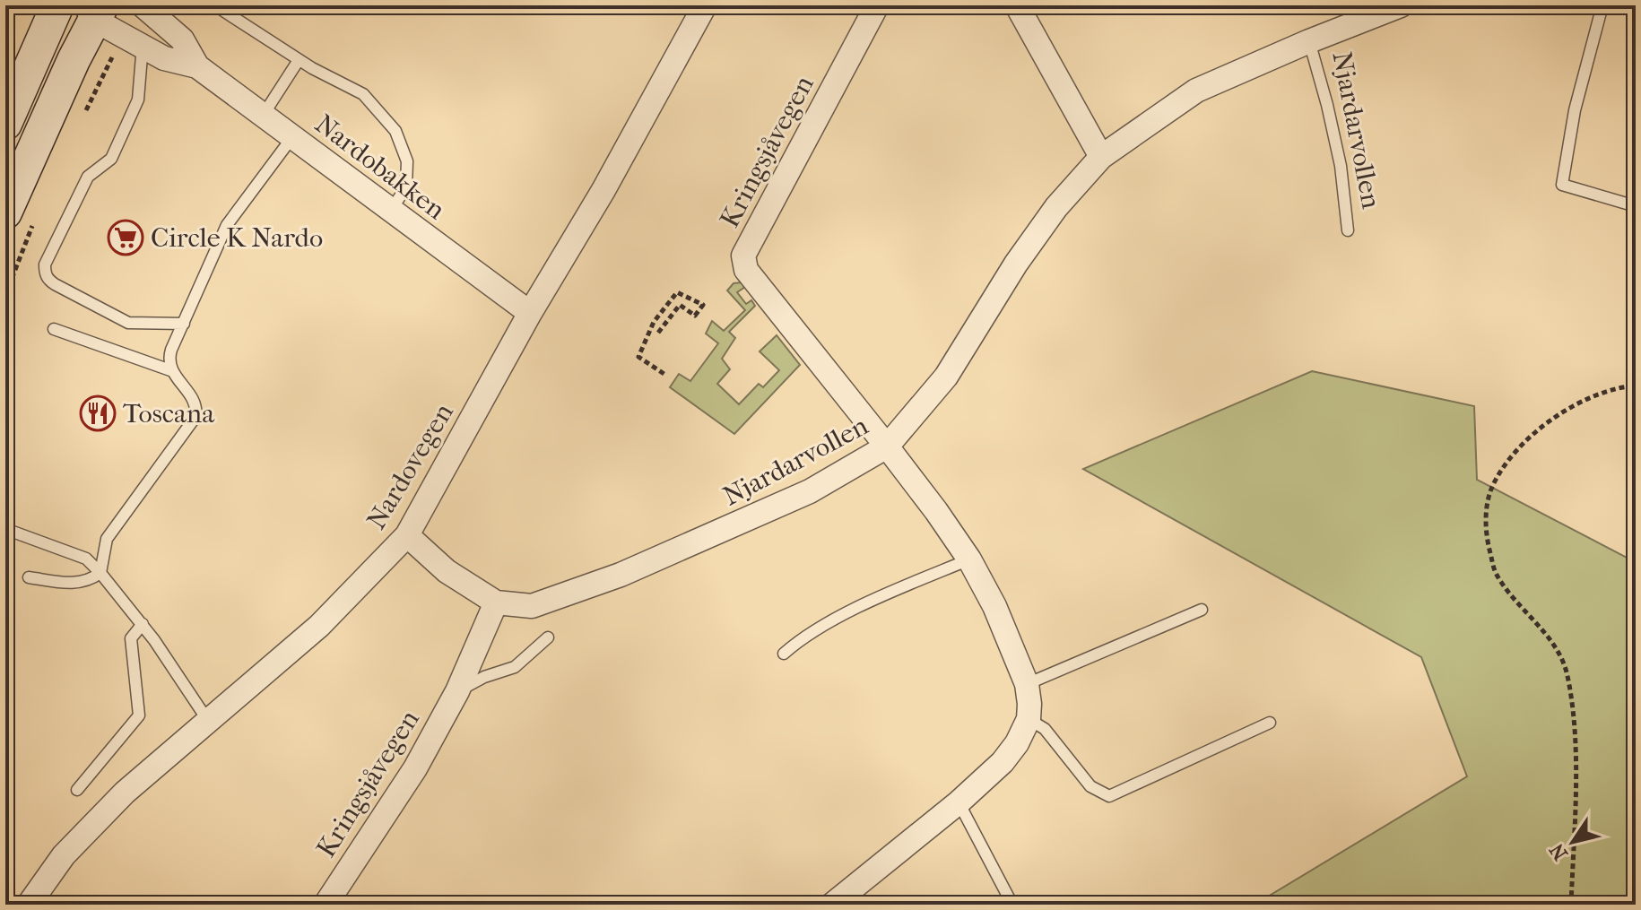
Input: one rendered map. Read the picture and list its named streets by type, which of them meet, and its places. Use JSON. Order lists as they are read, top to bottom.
{
  "streets": {
    "street": [
      "Njardarvollen",
      "Kringsjåvegen",
      "Nardobakken",
      "Nardovegen"
    ]
  },
  "crossings": [
    ["Njardarvollen", "Kringsjåvegen"],
    ["Njardarvollen", "Nardovegen"],
    ["Nardobakken", "Nardovegen"]
  ],
  "places": {
    "supermarket": ["Circle K Nardo"],
    "restaurant": ["Toscana"]
  },
  "north": "bottom left"
}
